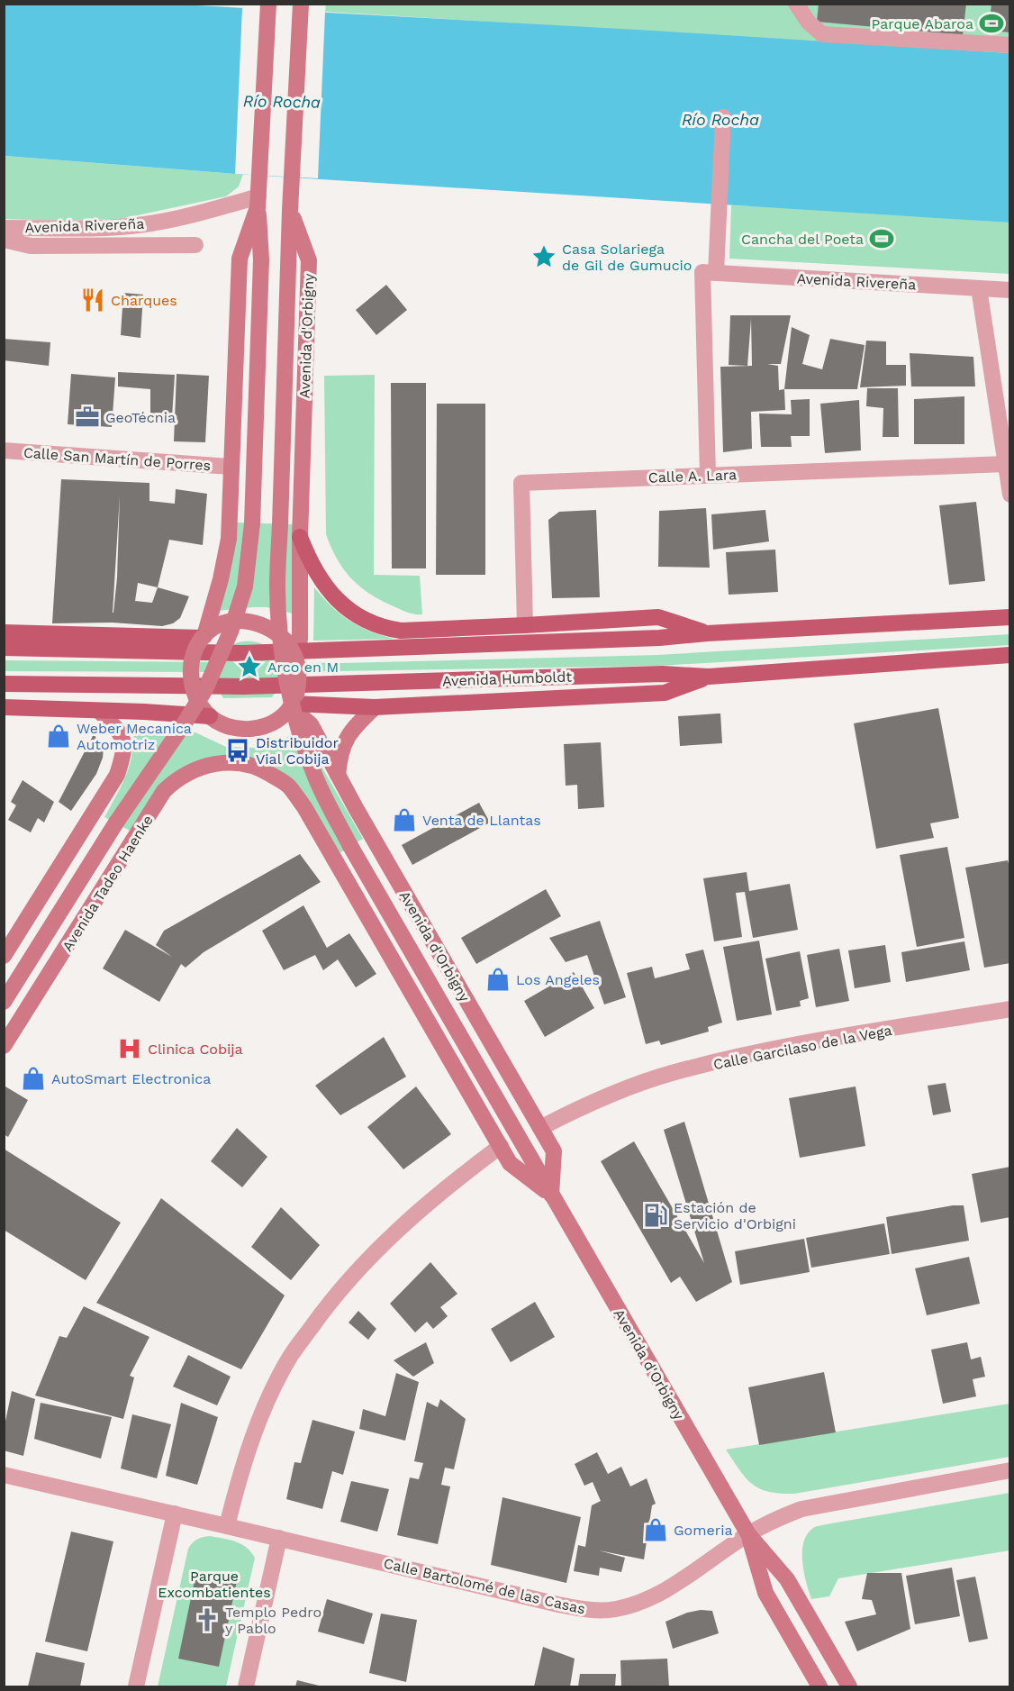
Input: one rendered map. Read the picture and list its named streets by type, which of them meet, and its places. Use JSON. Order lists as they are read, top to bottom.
{
  "streets": {
    "main road": ["Avenida d'Orbigny", "Avenida Humboldt", "Avenida Tadeo Haenke"],
    "street": [
      "Avenida Rivereña",
      "Calle San Martín de Porres",
      "Calle A. Lara",
      "Calle Garcilaso de la Vega",
      "Calle Bartolomé de las Casas"
    ]
  },
  "crossings": [
    ["Avenida d'Orbigny", "Avenida Tadeo Haenke"],
    ["Avenida d'Orbigny", "Calle Garcilaso de la Vega"],
    ["Avenida d'Orbigny", "Calle Bartolomé de las Casas"]
  ],
  "water": ["Río Rocha"],
  "parks": ["Parque Excombatientes"],
  "places": {
    "sports": ["Parque Abaroa", "Cancha del Poeta"],
    "place": ["Casa Solariega de Gil de Gumucio", "Arco en M"],
    "restaurant": ["Charques"],
    "office": ["GeoTécnia"],
    "shop": [
      "Weber Mecanica Automotriz",
      "Venta de Llantas",
      "Los Angeles",
      "AutoSmart Electronica",
      "Gomeria"
    ],
    "bus stop": ["Distribuidor Vial Cobija"],
    "hospital": ["Clinica Cobija"],
    "fuel station": ["Estación de Servicio d'Orbigni"],
    "church": ["Templo Pedro y Pablo"]
  }
}
